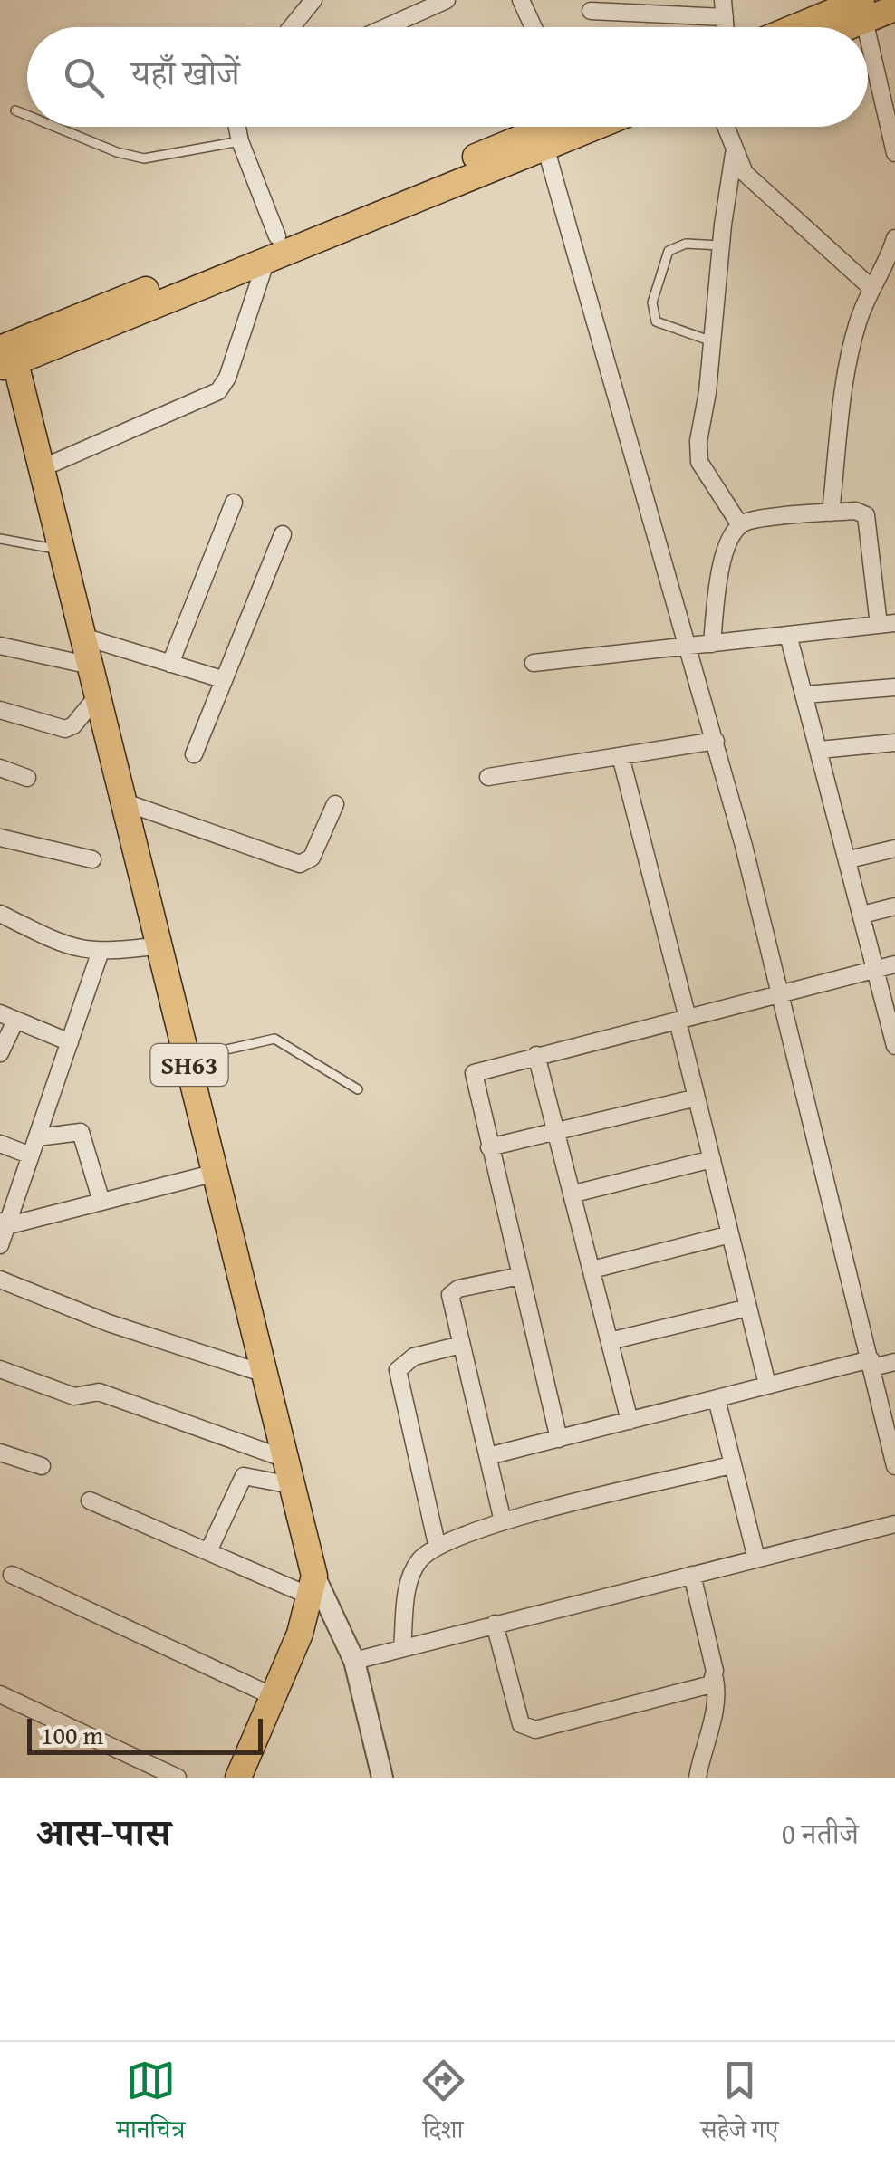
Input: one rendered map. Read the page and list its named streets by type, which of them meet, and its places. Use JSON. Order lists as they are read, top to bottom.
{
  "streets": {
    "main road": ["SH63"]
  },
  "scale_bar": "100 m",
  "page": {
    "search": "यहाँ खोजें",
    "scale": "100 m",
    "heading": ["आस-पास", "0 नतीजे"],
    "nav": ["मानचित्र", "दिशा", "सहेजे गए"]
  }
}
